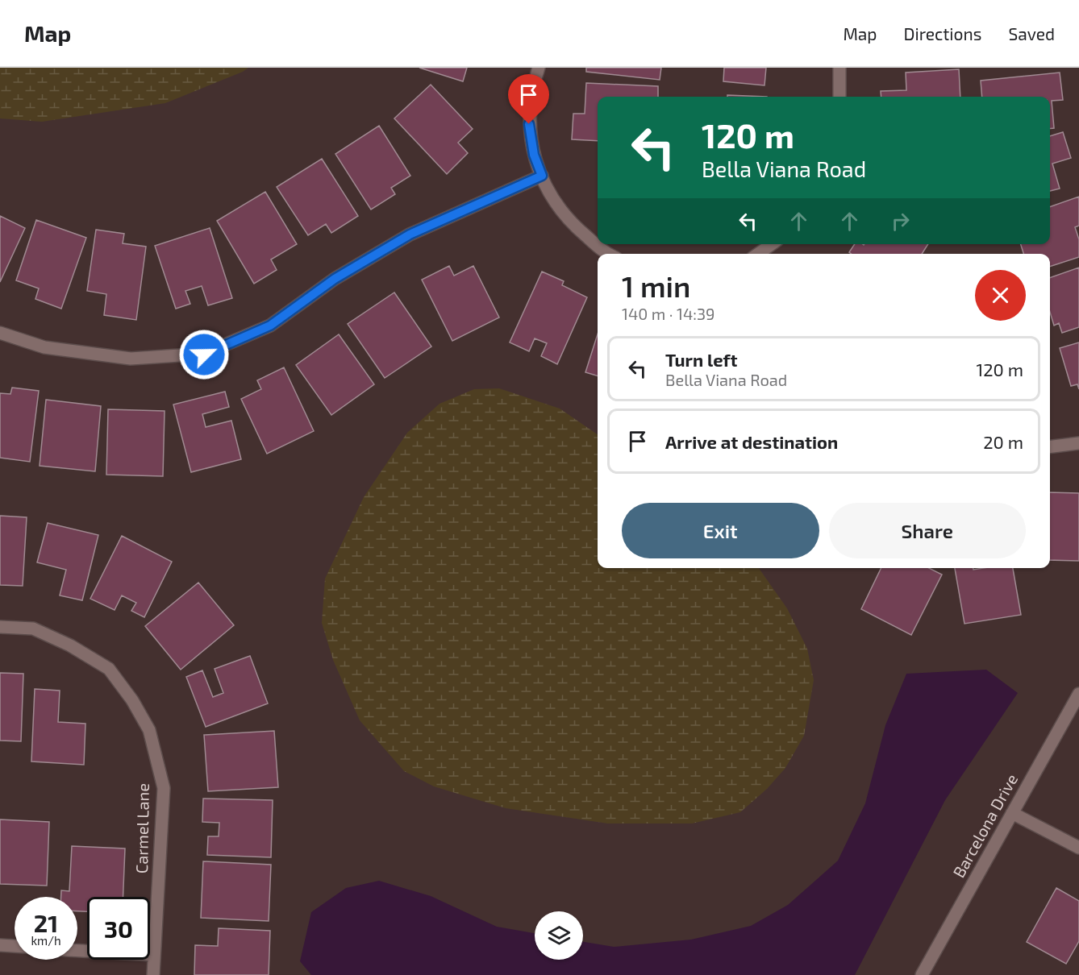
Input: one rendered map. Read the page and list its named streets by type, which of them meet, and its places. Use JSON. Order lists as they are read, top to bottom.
{
  "streets": {
    "street": ["Barcelona Drive", "Carmel Lane"]
  },
  "page": {
    "header": "Map",
    "nav": ["Map", "Directions", "Saved"],
    "turn": ["120 m", "Bella Viana Road"],
    "heading": ["1 min", "140 m · 14:39"],
    "list": [
      {
        "name": "Turn left",
        "note": "Bella Viana Road",
        "value": "120 m"
      },
      {
        "name": "Arrive at destination",
        "value": "20 m"
      }
    ],
    "buttons": ["Exit", "Share"],
    "speed": "21 km/h",
    "limit": "30"
  }
}
